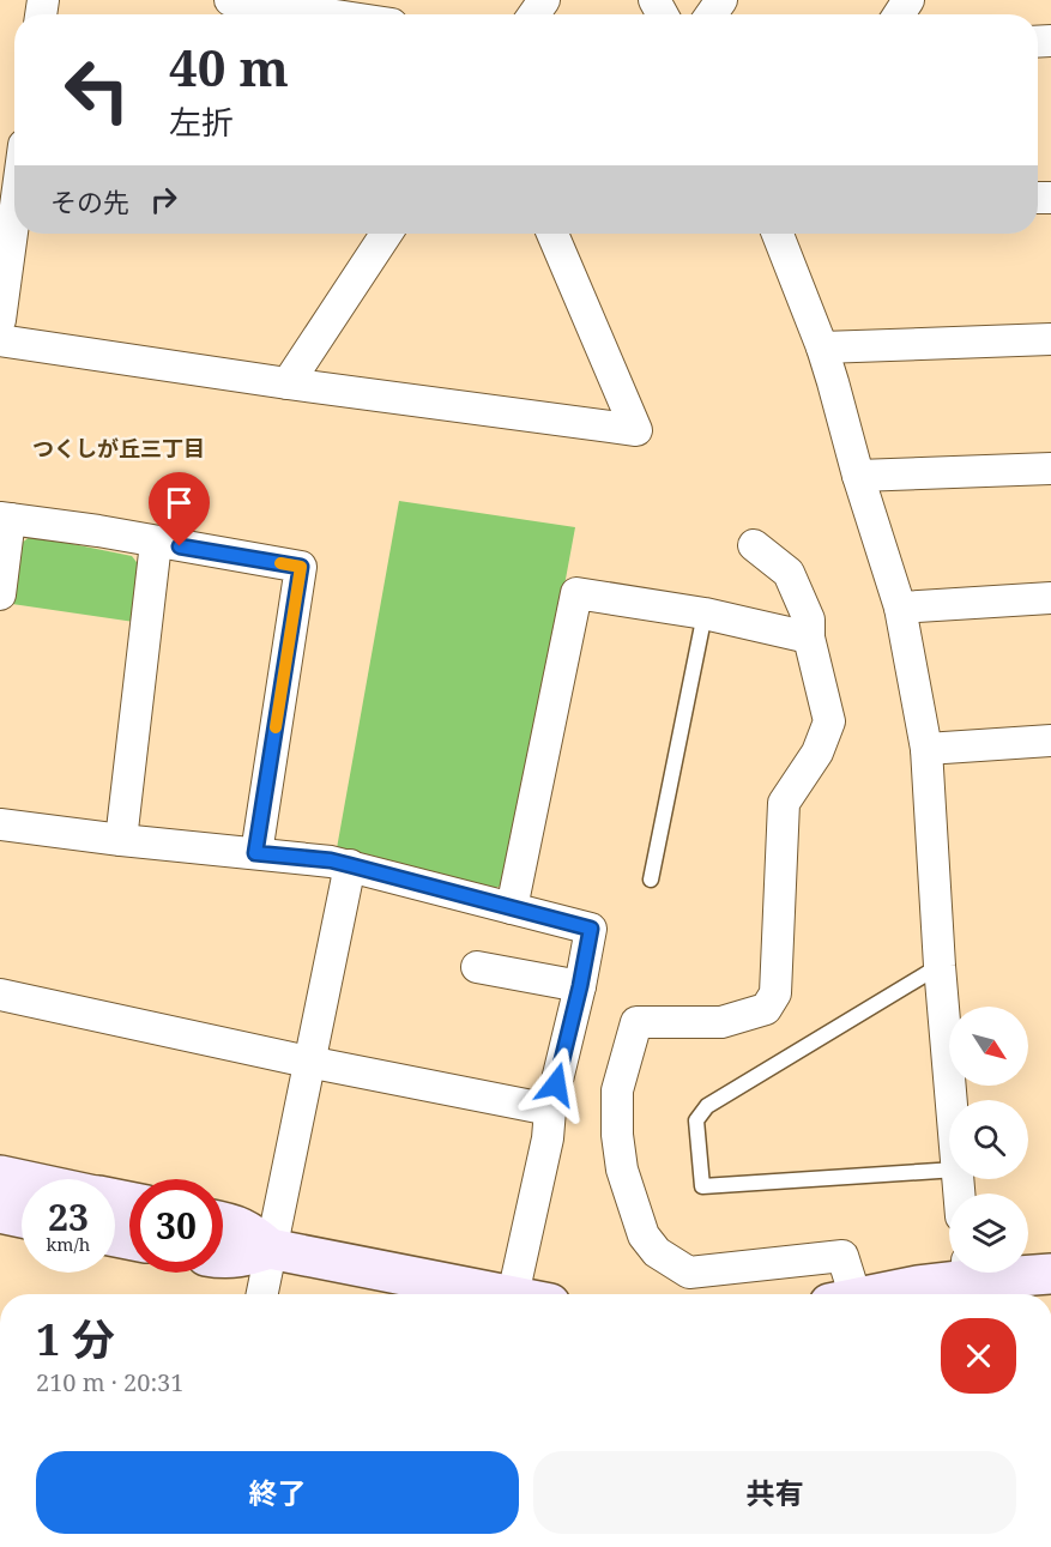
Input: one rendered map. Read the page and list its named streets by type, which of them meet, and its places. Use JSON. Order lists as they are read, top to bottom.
{
  "districts": ["つくしが丘三丁目"],
  "north": "bottom right",
  "page": {
    "turn": ["40 m", "左折"],
    "then": "その先",
    "speed": "23 km/h",
    "limit": "30",
    "heading": ["1 分", "210 m · 20:31"],
    "buttons": ["終了", "共有"]
  }
}
